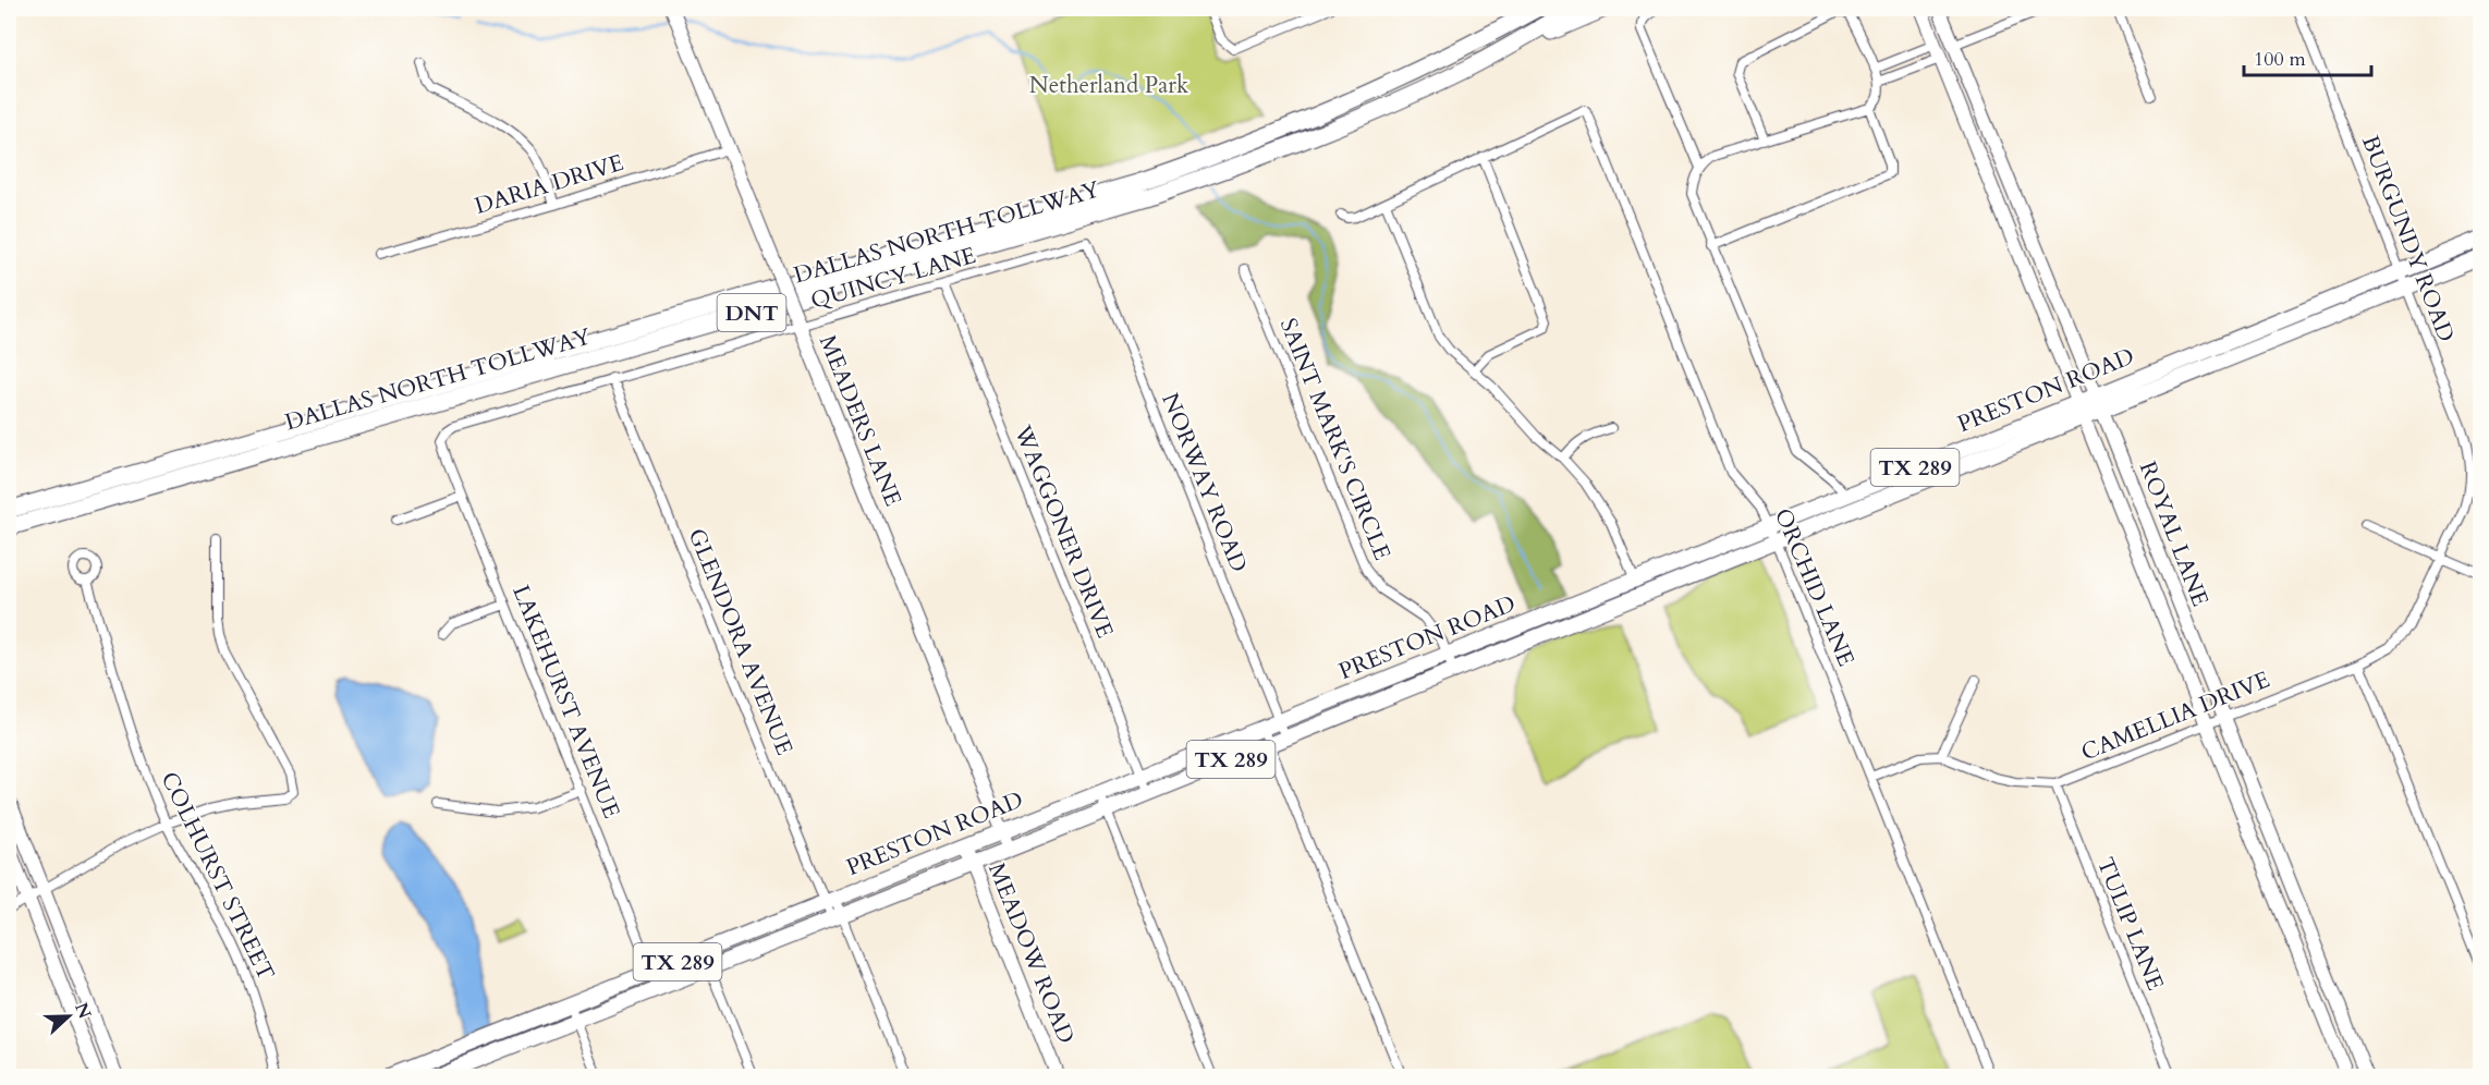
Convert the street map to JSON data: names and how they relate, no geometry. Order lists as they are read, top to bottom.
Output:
{
  "streets": {
    "highway": ["DALLAS NORTH TOLLWAY", "DNT"],
    "main road": [
      "PRESTON ROAD",
      "MEADERS LANE",
      "TX 289",
      "ROYAL LANE",
      "MEADOW ROAD"
    ],
    "street": [
      "DARIA DRIVE",
      "BURGUNDY ROAD",
      "QUINCY LANE",
      "SAINT MARK'S CIRCLE",
      "NORWAY ROAD",
      "WAGGONER DRIVE",
      "ORCHID LANE",
      "GLENDORA AVENUE",
      "LAKEHURST AVENUE",
      "CAMELLIA DRIVE",
      "COLHURST STREET",
      "TULIP LANE"
    ]
  },
  "crossings": [
    ["DARIA DRIVE", "MEADERS LANE"],
    ["BURGUNDY ROAD", "PRESTON ROAD"],
    ["BURGUNDY ROAD", "CAMELLIA DRIVE"],
    ["QUINCY LANE", "MEADERS LANE"],
    ["QUINCY LANE", "NORWAY ROAD"],
    ["QUINCY LANE", "WAGGONER DRIVE"],
    ["QUINCY LANE", "GLENDORA AVENUE"],
    ["QUINCY LANE", "LAKEHURST AVENUE"],
    ["PRESTON ROAD", "MEADERS LANE"],
    ["PRESTON ROAD", "SAINT MARK'S CIRCLE"],
    ["PRESTON ROAD", "NORWAY ROAD"],
    ["PRESTON ROAD", "WAGGONER DRIVE"],
    ["PRESTON ROAD", "ROYAL LANE"],
    ["PRESTON ROAD", "ORCHID LANE"],
    ["PRESTON ROAD", "GLENDORA AVENUE"],
    ["PRESTON ROAD", "LAKEHURST AVENUE"],
    ["PRESTON ROAD", "MEADOW ROAD"],
    ["ROYAL LANE", "CAMELLIA DRIVE"],
    ["CAMELLIA DRIVE", "TULIP LANE"]
  ],
  "parks": ["Netherland Park"],
  "scale_bar": "100 m",
  "north": "right"
}
